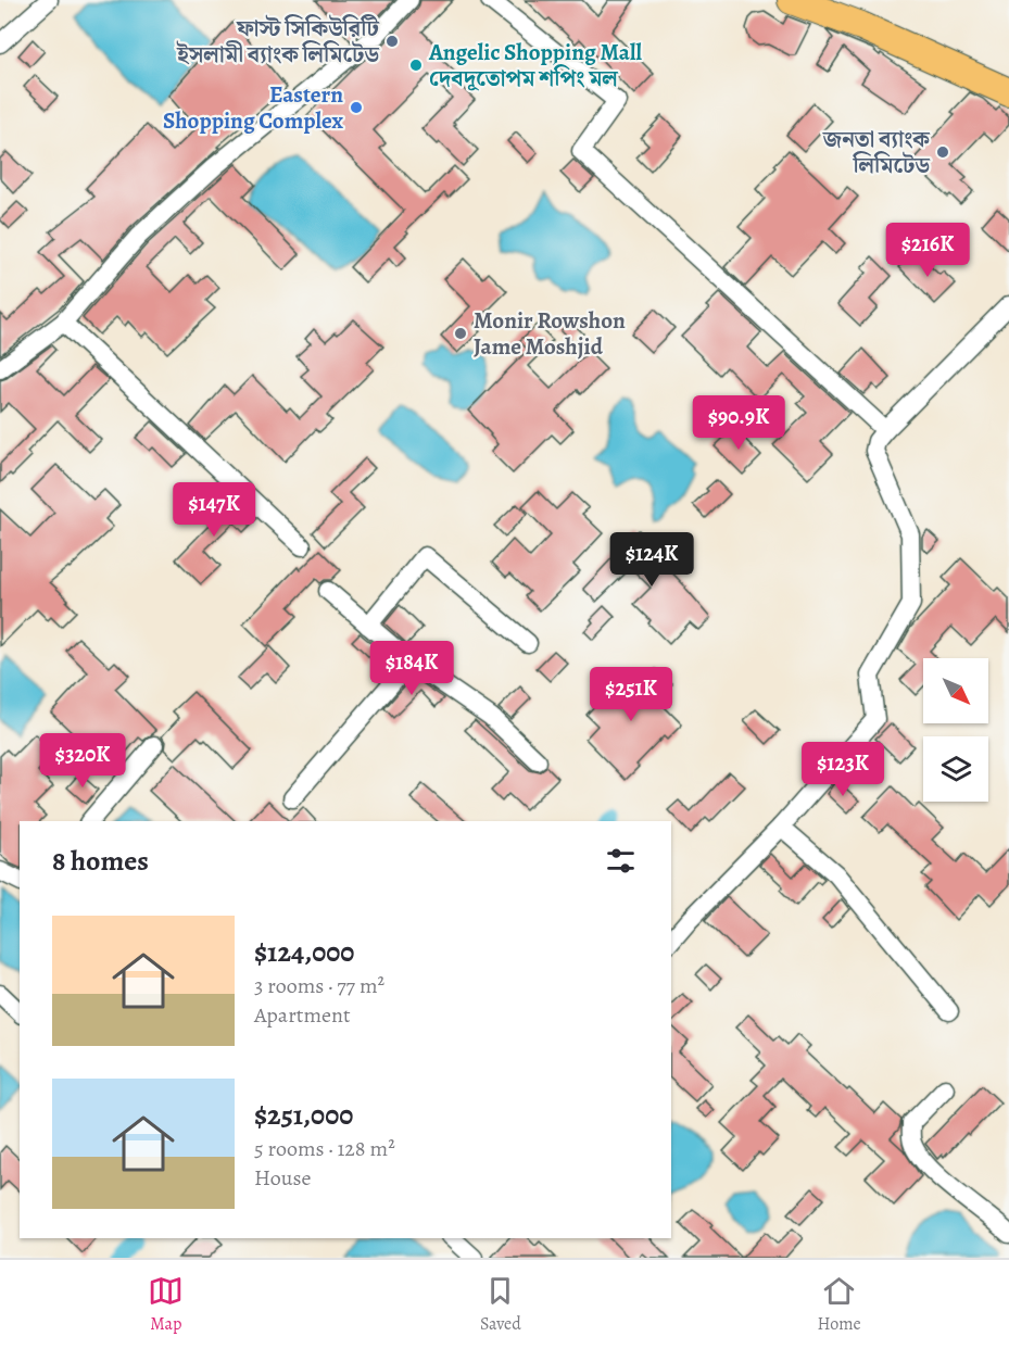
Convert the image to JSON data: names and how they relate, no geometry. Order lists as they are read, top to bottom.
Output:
{
  "places": [
    "ফাস্ট সিকিউরিটি ইসলামী ব্যাংক লিমিটেড",
    "Angelic Shopping Mall দেবদূতোপম শপিং মল",
    "Eastern Shopping Complex",
    "জনতা ব্যাংক লিমিটেড",
    "Monir Rowshon Jame Moshjid"
  ],
  "north": "bottom right",
  "page": {
    "price": [
      "$216K",
      "$90.9K",
      "$147K",
      "$124K",
      "$184K",
      "$251K",
      "$320K",
      "$123K"
    ],
    "heading": "8 homes",
    "list": [
      {
        "name": "$124,000",
        "note": "3 rooms · 77 m² · Apartment"
      },
      {
        "name": "$251,000",
        "note": "5 rooms · 128 m² · House"
      }
    ],
    "tabs": ["Map", "Saved", "Home"]
  }
}
